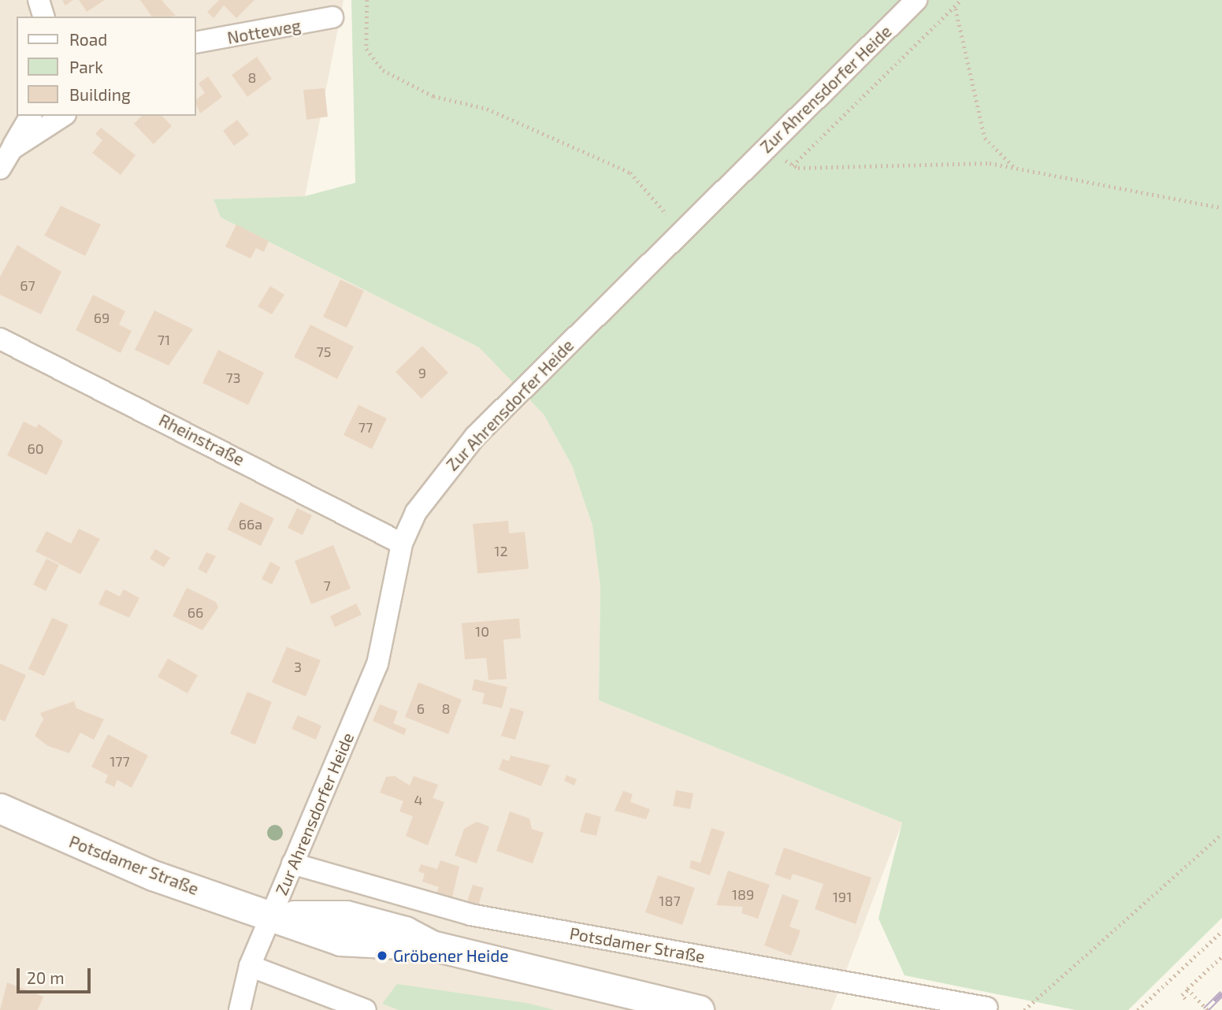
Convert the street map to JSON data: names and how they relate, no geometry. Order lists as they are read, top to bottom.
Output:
{
  "streets": {
    "main road": ["Potsdamer Straße"],
    "street": ["Notteweg", "Zur Ahrensdorfer Heide", "Rheinstraße"]
  },
  "crossings": [
    ["Zur Ahrensdorfer Heide", "Rheinstraße"],
    ["Zur Ahrensdorfer Heide", "Potsdamer Straße"]
  ],
  "places": ["Gröbener Heide"],
  "house_numbers": [
    "8",
    "67",
    "69",
    "71",
    "75",
    "9",
    "73",
    "77",
    "60",
    "66a",
    "12",
    "7",
    "66",
    "10",
    "3",
    "6",
    "8",
    "177",
    "4",
    "189",
    "191",
    "187"
  ],
  "legend": ["Road", "Park", "Building"],
  "scale_bar": "20 m"
}
